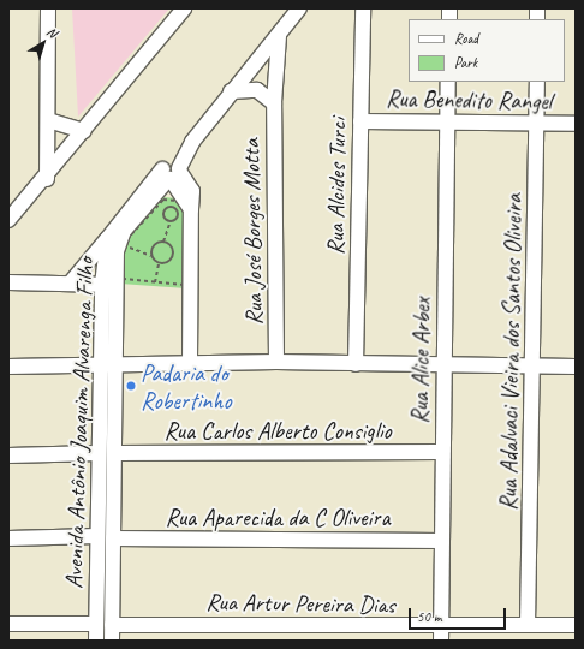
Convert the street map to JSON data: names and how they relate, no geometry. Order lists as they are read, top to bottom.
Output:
{
  "streets": {
    "street": [
      "Rua Benedito Rangel",
      "Rua Alcides Turci",
      "Rua José Borges Motta",
      "Rua Adalvaci Vieira dos Santos Oliveira",
      "Rua Alice Arbex",
      "Avenida Antônio Joaquim Alvarenga Filho",
      "Rua Carlos Alberto Consiglio",
      "Rua Aparecida da C Oliveira",
      "Rua Artur Pereira Dias"
    ]
  },
  "crossings": [
    ["Rua Benedito Rangel", "Rua Alcides Turci"],
    ["Rua Benedito Rangel", "Rua Adalvaci Vieira dos Santos Oliveira"],
    ["Rua Benedito Rangel", "Rua Alice Arbex"],
    ["Rua Adalvaci Vieira dos Santos Oliveira", "Rua Artur Pereira Dias"],
    ["Rua Alice Arbex", "Rua Carlos Alberto Consiglio"],
    ["Rua Alice Arbex", "Rua Aparecida da C Oliveira"],
    ["Rua Alice Arbex", "Rua Artur Pereira Dias"],
    ["Avenida Antônio Joaquim Alvarenga Filho", "Rua Carlos Alberto Consiglio"],
    ["Avenida Antônio Joaquim Alvarenga Filho", "Rua Aparecida da C Oliveira"],
    ["Avenida Antônio Joaquim Alvarenga Filho", "Rua Artur Pereira Dias"]
  ],
  "places": ["Padaria do Robertinho"],
  "legend": ["Road", "Park"],
  "scale_bar": "50 m",
  "north": "top right"
}
